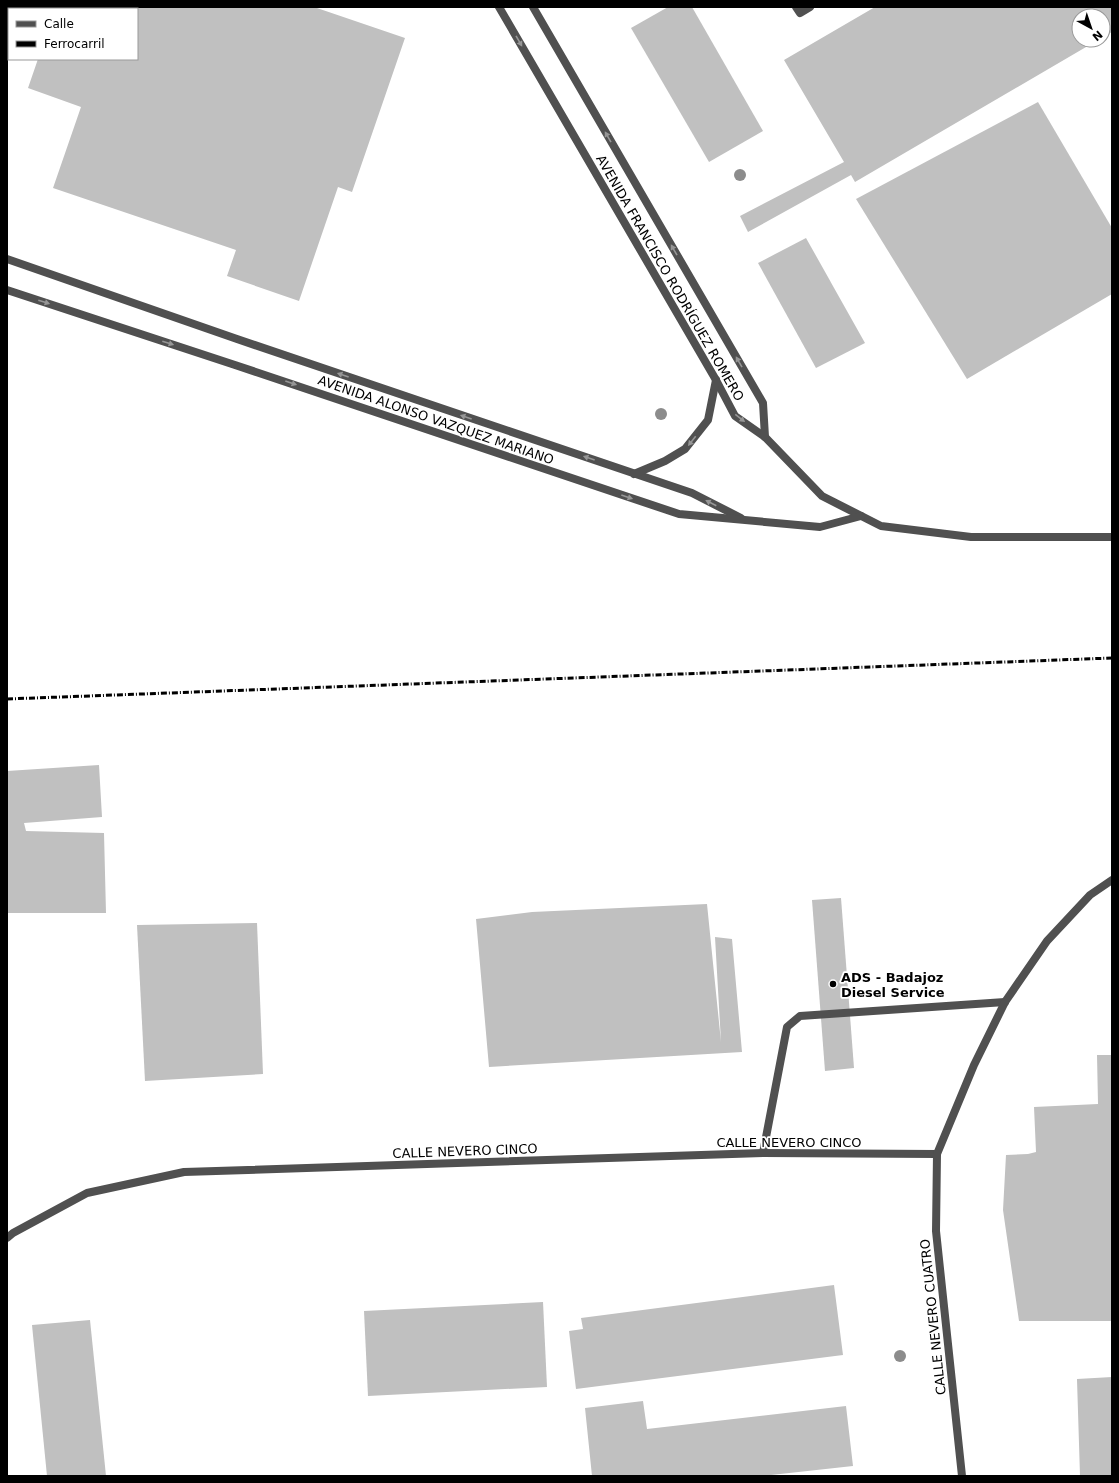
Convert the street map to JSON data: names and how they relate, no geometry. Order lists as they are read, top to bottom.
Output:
{
  "streets": {
    "street": [
      "AVENIDA FRANCISCO RODRÍGUEZ ROMERO",
      "AVENIDA ALONSO VAZQUEZ MARIANO",
      "CALLE NEVERO CINCO",
      "CALLE NEVERO CUATRO"
    ]
  },
  "crossings": [
    ["CALLE NEVERO CINCO", "CALLE NEVERO CUATRO"]
  ],
  "places": ["ADS - Badajoz Diesel Service"],
  "legend": ["Calle", "Ferrocarril"],
  "north": "bottom right"
}
